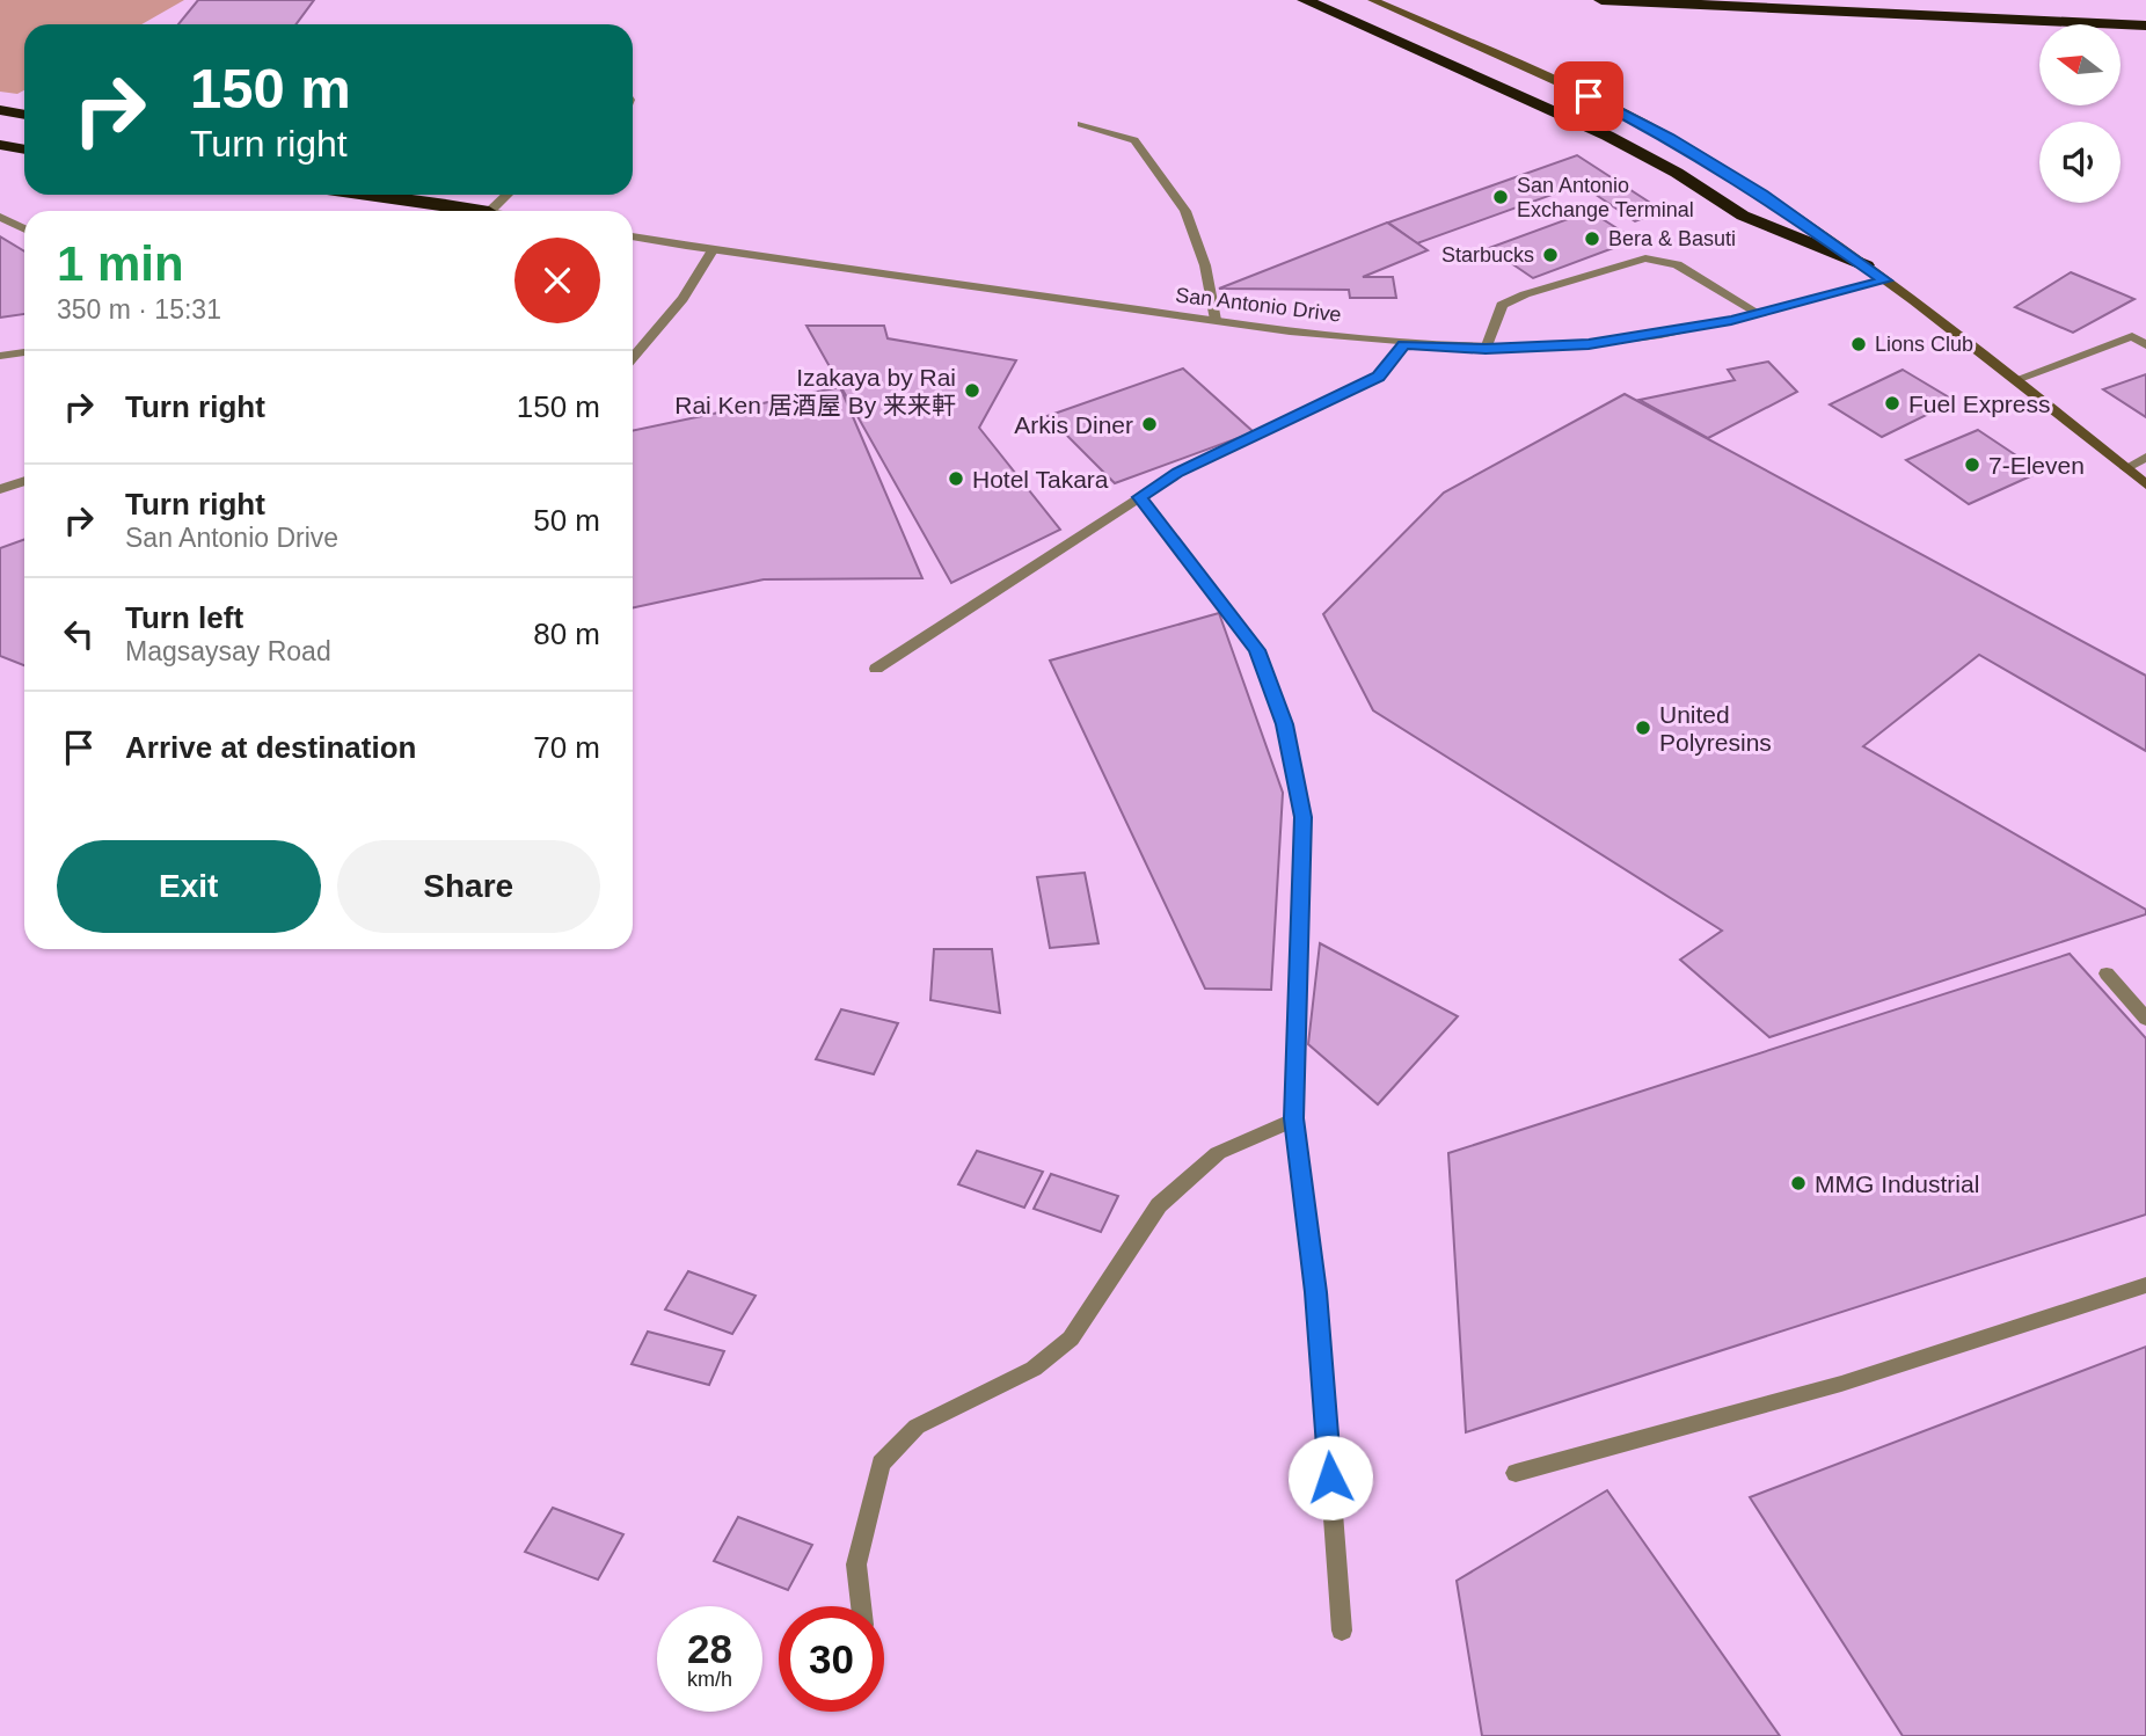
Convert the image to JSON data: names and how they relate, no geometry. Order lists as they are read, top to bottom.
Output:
{
  "streets": {
    "street": ["San Antonio Drive"]
  },
  "places": [
    "San Antonio Exchange Terminal",
    "Bera & Basuti",
    "Starbucks",
    "Lions Club",
    "Izakaya by Rai Rai Ken 居酒屋 By 来来軒",
    "Fuel Express",
    "Arkis Diner",
    "7-Eleven",
    "Hotel Takara",
    "United Polyresins",
    "MMG Industrial"
  ],
  "north": "left",
  "page": {
    "turn": ["150 m", "Turn right"],
    "heading": ["1 min", "350 m · 15:31"],
    "list": [
      {
        "name": "Turn right",
        "value": "150 m"
      },
      {
        "name": "Turn right",
        "note": "San Antonio Drive",
        "value": "50 m"
      },
      {
        "name": "Turn left",
        "note": "Magsaysay Road",
        "value": "80 m"
      },
      {
        "name": "Arrive at destination",
        "value": "70 m"
      }
    ],
    "buttons": ["Exit", "Share"],
    "speed": "28 km/h",
    "limit": "30"
  }
}
